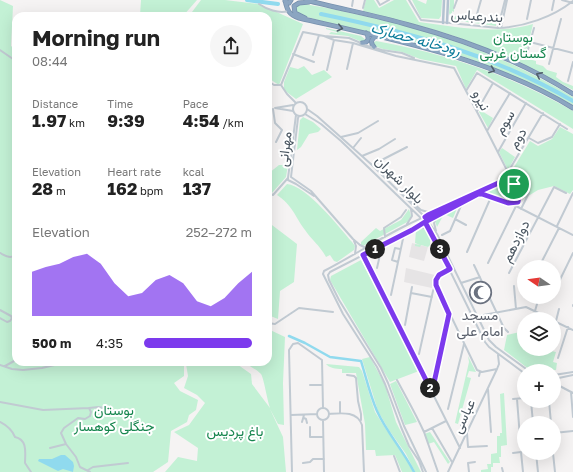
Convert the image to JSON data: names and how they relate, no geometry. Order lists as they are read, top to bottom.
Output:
{
  "streets": {
    "street": [
      "بندرعباس",
      "نیرو",
      "سوم",
      "دوم",
      "مهرانی",
      "بلوار شهران",
      "دوازدهم",
      "عباسی"
    ]
  },
  "crossings": [
    ["نیرو", "سوم"],
    ["نیرو", "دوم"],
    ["مهرانی", "بلوار شهران"]
  ],
  "water": ["رودخانه حصارک"],
  "parks": ["بوستان گستان غربی", "بوستان جنگلی کوهسار", "باغ پردیس"],
  "places": {
    "mosque": ["مسجد امام علی"]
  },
  "north": "left",
  "page": {
    "heading": ["Morning run", "08:44"],
    "stats": [
      ["Distance", "1.97 km"],
      ["Time", "9:39"],
      ["Pace", "4:54 /km"],
      ["Elevation", "28 m"],
      ["Heart rate", "162 bpm"],
      ["kcal", "137"]
    ],
    "chart": ["Elevation", "252–272 m"],
    "pins": ["1", "3", "2"],
    "map_buttons": ["+", "−"],
    "list": [
      {
        "name": "500 m",
        "note": "4:35"
      }
    ]
  }
}
